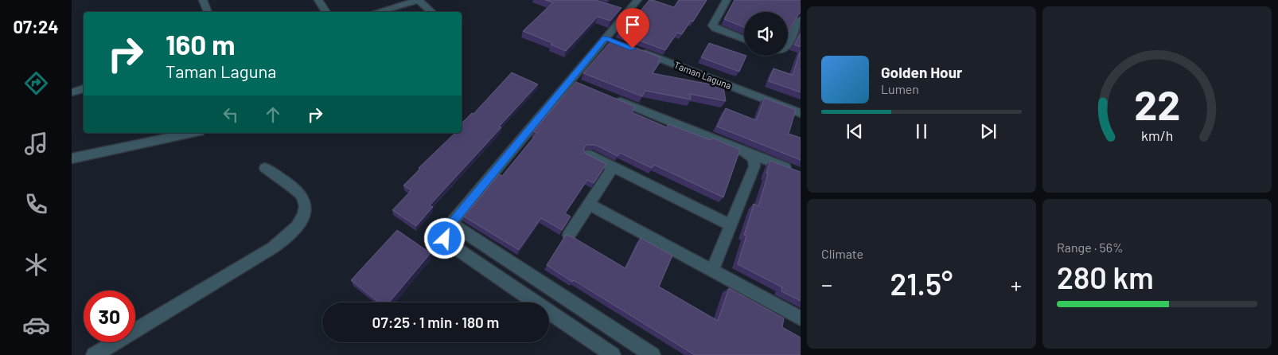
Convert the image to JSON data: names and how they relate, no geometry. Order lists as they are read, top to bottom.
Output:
{
  "streets": {
    "street": ["Taman Laguna"]
  },
  "page": {
    "tabs": "07:24",
    "turn": ["160 m", "Taman Laguna"],
    "song": ["Golden Hour", "Lumen"],
    "tile": [
      "Climate",
      ["Range · 56%", "280 km"]
    ],
    "heat": ["−", "21.5°", "+"],
    "limit": "30",
    "trip": "07:25 · 1 min · 180 m",
    "gauge": ["22", "km/h"]
  }
}
